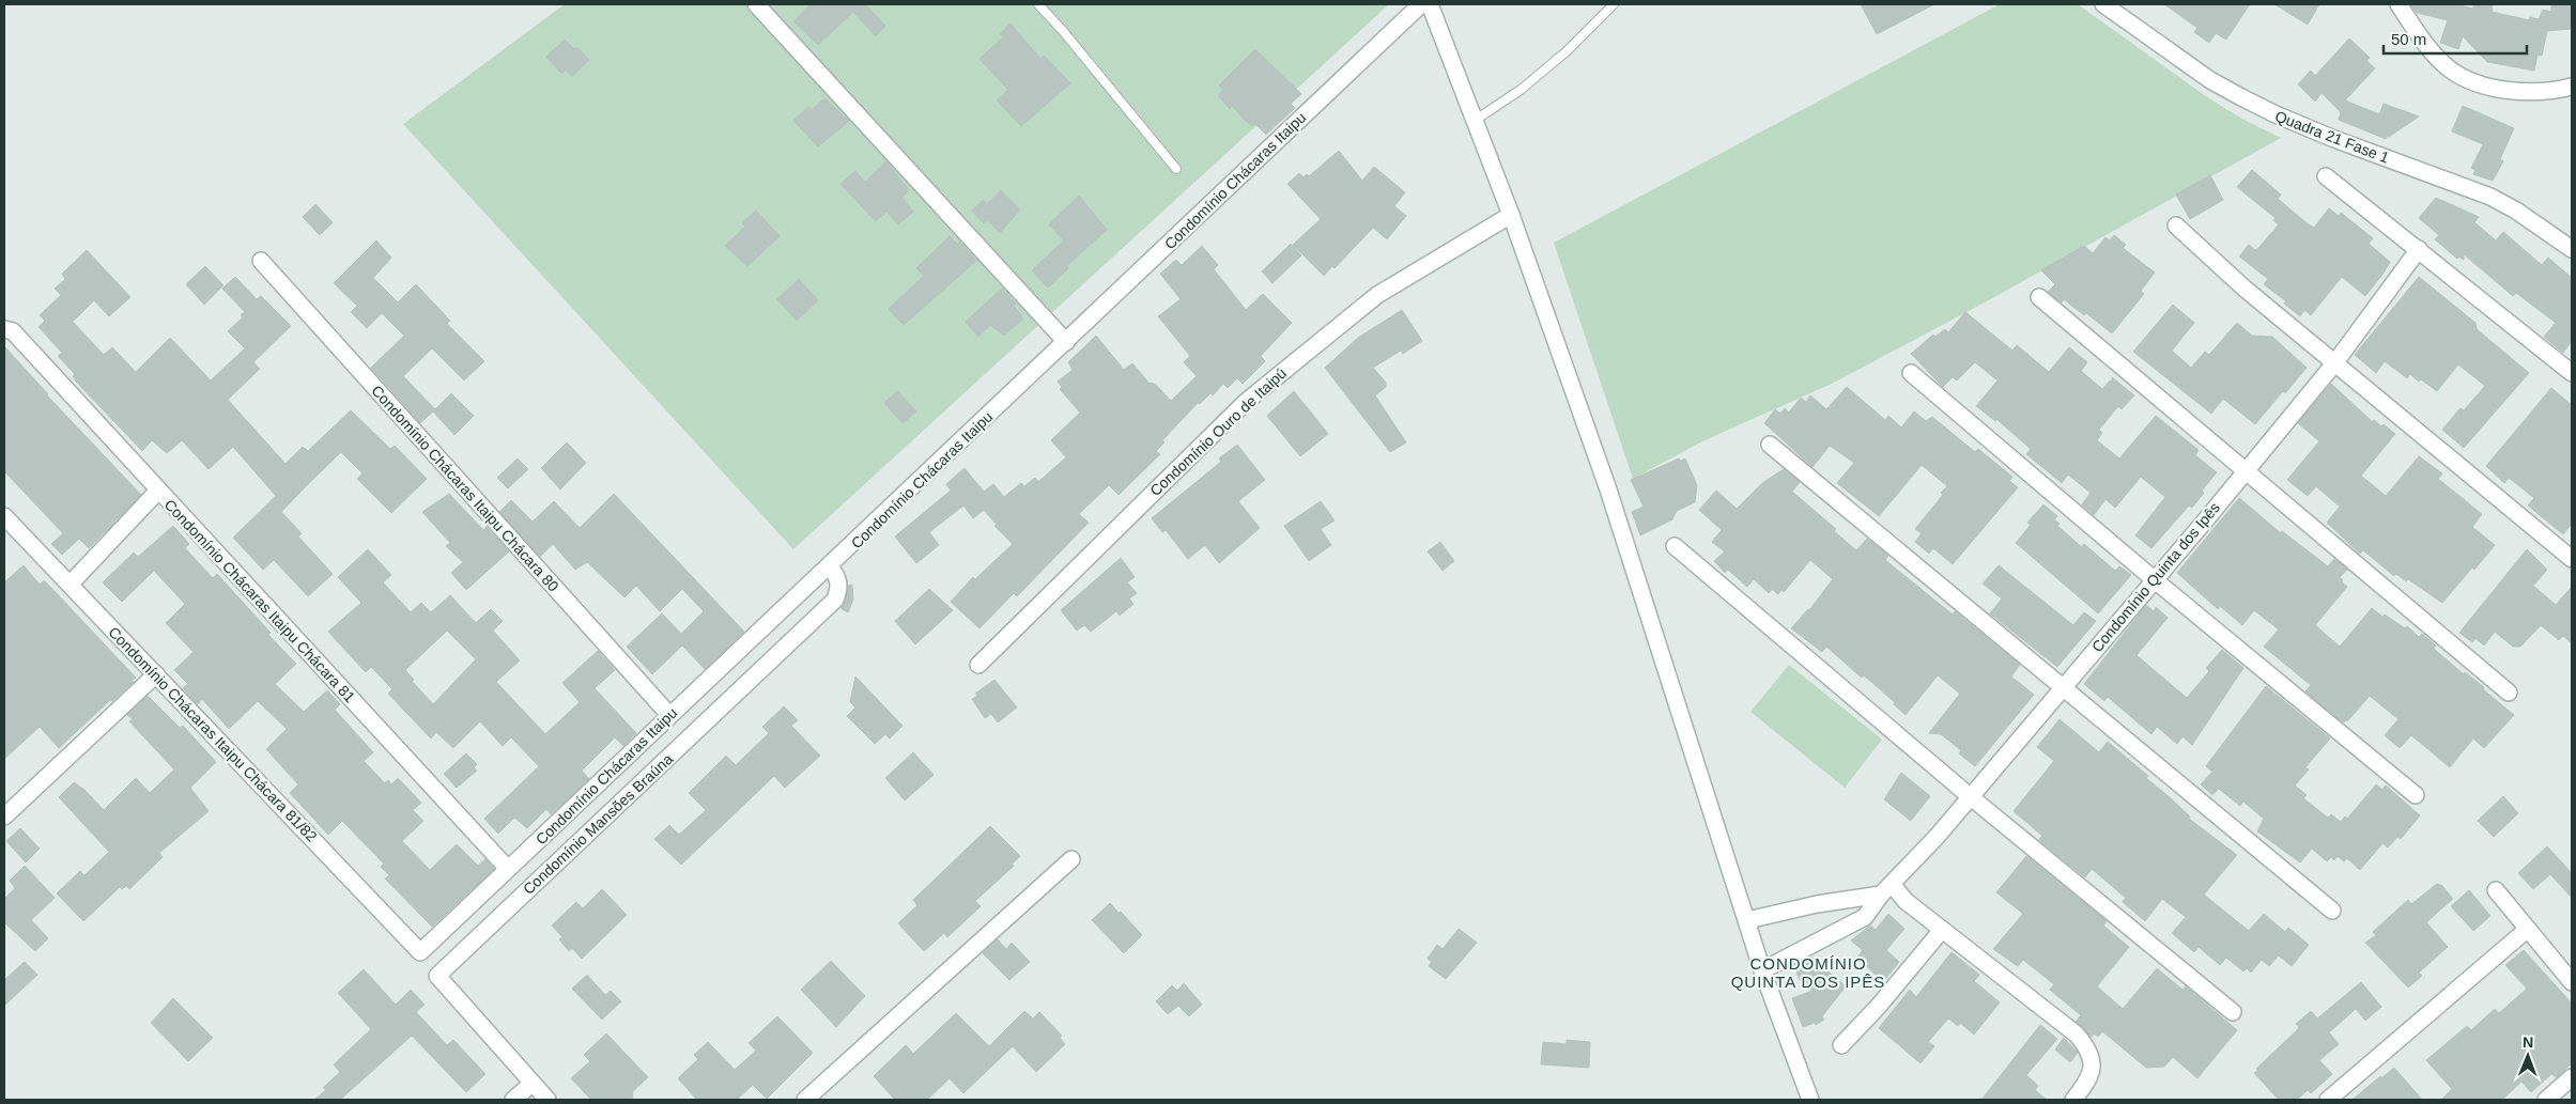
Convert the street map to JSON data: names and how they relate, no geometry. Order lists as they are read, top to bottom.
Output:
{
  "streets": {
    "street": [
      "Quadra 21 Fase 1",
      "Condomínio Chácaras Itaipu",
      "Condomínio Ouro de Itaipú",
      "Condomínio Chácaras Itaipu Chácara 80",
      "Condomínio Quinta dos Ipês",
      "Condomínio Chácaras Itaipu Chácara 81",
      "Condomínio Chácaras Itaipu Chácara 81/82",
      "Condomínio Mansões Braúna"
    ]
  },
  "crossings": [
    ["Condomínio Chácaras Itaipu", "Condomínio Chácaras Itaipu Chácara 80"],
    ["Condomínio Chácaras Itaipu", "Condomínio Chácaras Itaipu Chácara 81"],
    ["Condomínio Chácaras Itaipu", "Condomínio Chácaras Itaipu Chácara 81/82"],
    ["Condomínio Chácaras Itaipu", "Condomínio Mansões Braúna"]
  ],
  "districts": ["CONDOMÍNIO QUINTA DOS IPÊS"],
  "scale_bar": "50 m",
  "north": "top"
}
